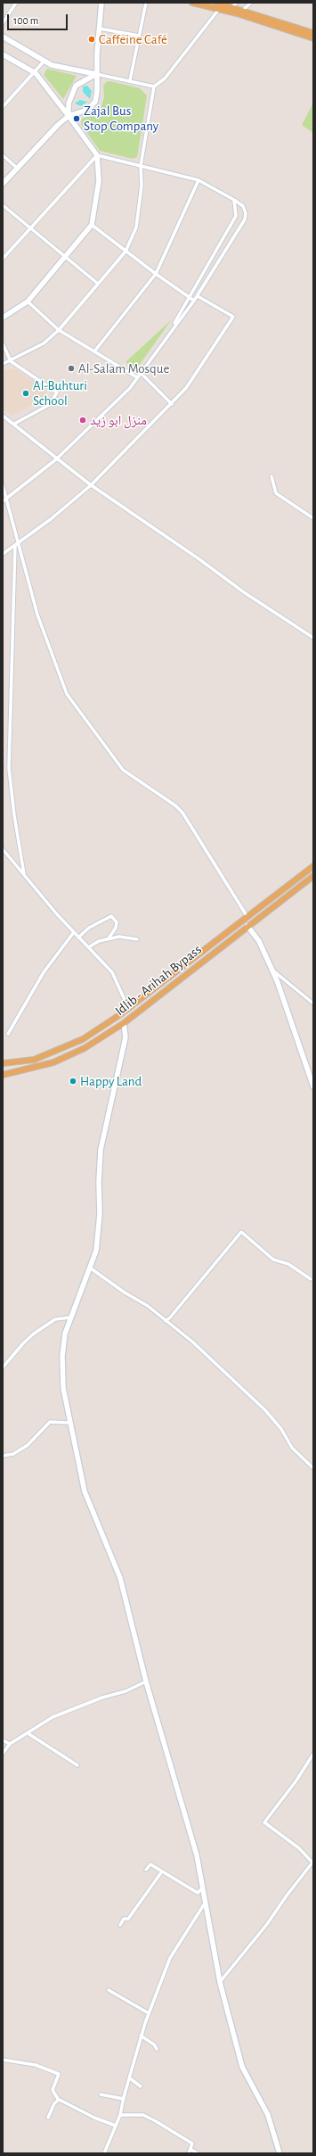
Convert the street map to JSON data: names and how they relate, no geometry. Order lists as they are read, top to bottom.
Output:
{
  "streets": {
    "main road": ["Idlib - Arihah Bypass"]
  },
  "places": [
    "Caffeine Café",
    "Zajal Bus Stop Company",
    "Al-Salam Mosque",
    "Al-Buhturi School",
    "منزل ابو زيد",
    "Happy Land"
  ],
  "scale_bar": "100 m"
}
